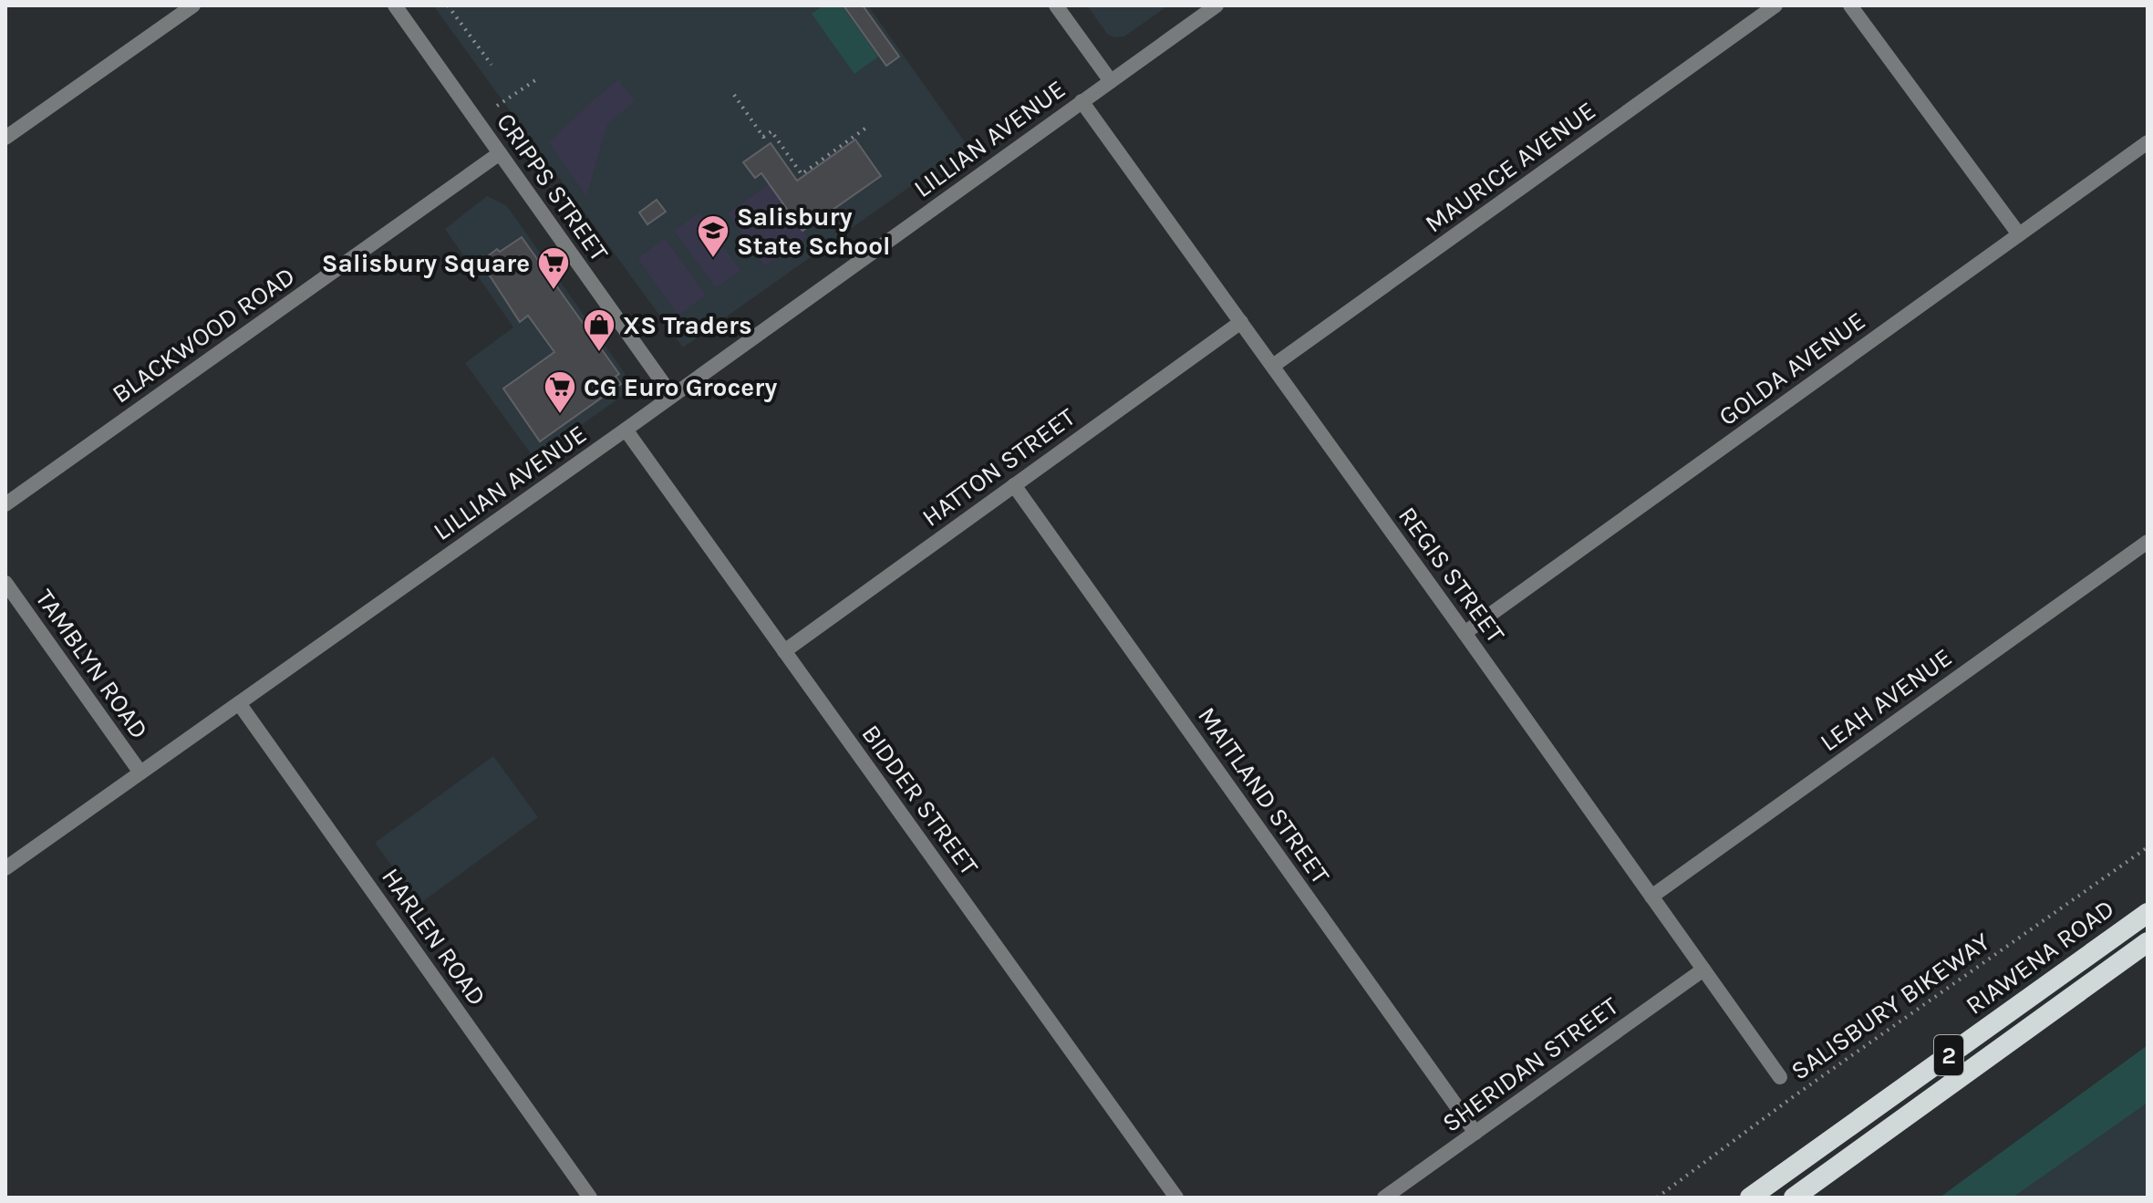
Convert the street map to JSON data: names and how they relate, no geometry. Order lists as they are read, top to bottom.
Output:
{
  "streets": {
    "highway": ["RIAWENA ROAD", "2"],
    "street": [
      "LILLIAN AVENUE",
      "MAURICE AVENUE",
      "CRIPPS STREET",
      "BLACKWOOD ROAD",
      "GOLDA AVENUE",
      "HATTON STREET",
      "REGIS STREET",
      "TAMBLYN ROAD",
      "LEAH AVENUE",
      "MAITLAND STREET",
      "BIDDER STREET",
      "HARLEN ROAD",
      "SHERIDAN STREET"
    ],
    "path": ["SALISBURY BIKEWAY"]
  },
  "crossings": [
    ["LILLIAN AVENUE", "CRIPPS STREET"],
    ["LILLIAN AVENUE", "REGIS STREET"],
    ["LILLIAN AVENUE", "TAMBLYN ROAD"],
    ["LILLIAN AVENUE", "BIDDER STREET"],
    ["LILLIAN AVENUE", "HARLEN ROAD"],
    ["MAURICE AVENUE", "REGIS STREET"],
    ["CRIPPS STREET", "BLACKWOOD ROAD"],
    ["GOLDA AVENUE", "REGIS STREET"],
    ["HATTON STREET", "REGIS STREET"],
    ["HATTON STREET", "MAITLAND STREET"],
    ["HATTON STREET", "BIDDER STREET"],
    ["REGIS STREET", "LEAH AVENUE"],
    ["REGIS STREET", "SHERIDAN STREET"],
    ["MAITLAND STREET", "SHERIDAN STREET"]
  ],
  "places": {
    "school or university": ["Salisbury State School"],
    "supermarket": ["Salisbury Square", "CG Euro Grocery"],
    "shop": ["XS Traders"]
  }
}
